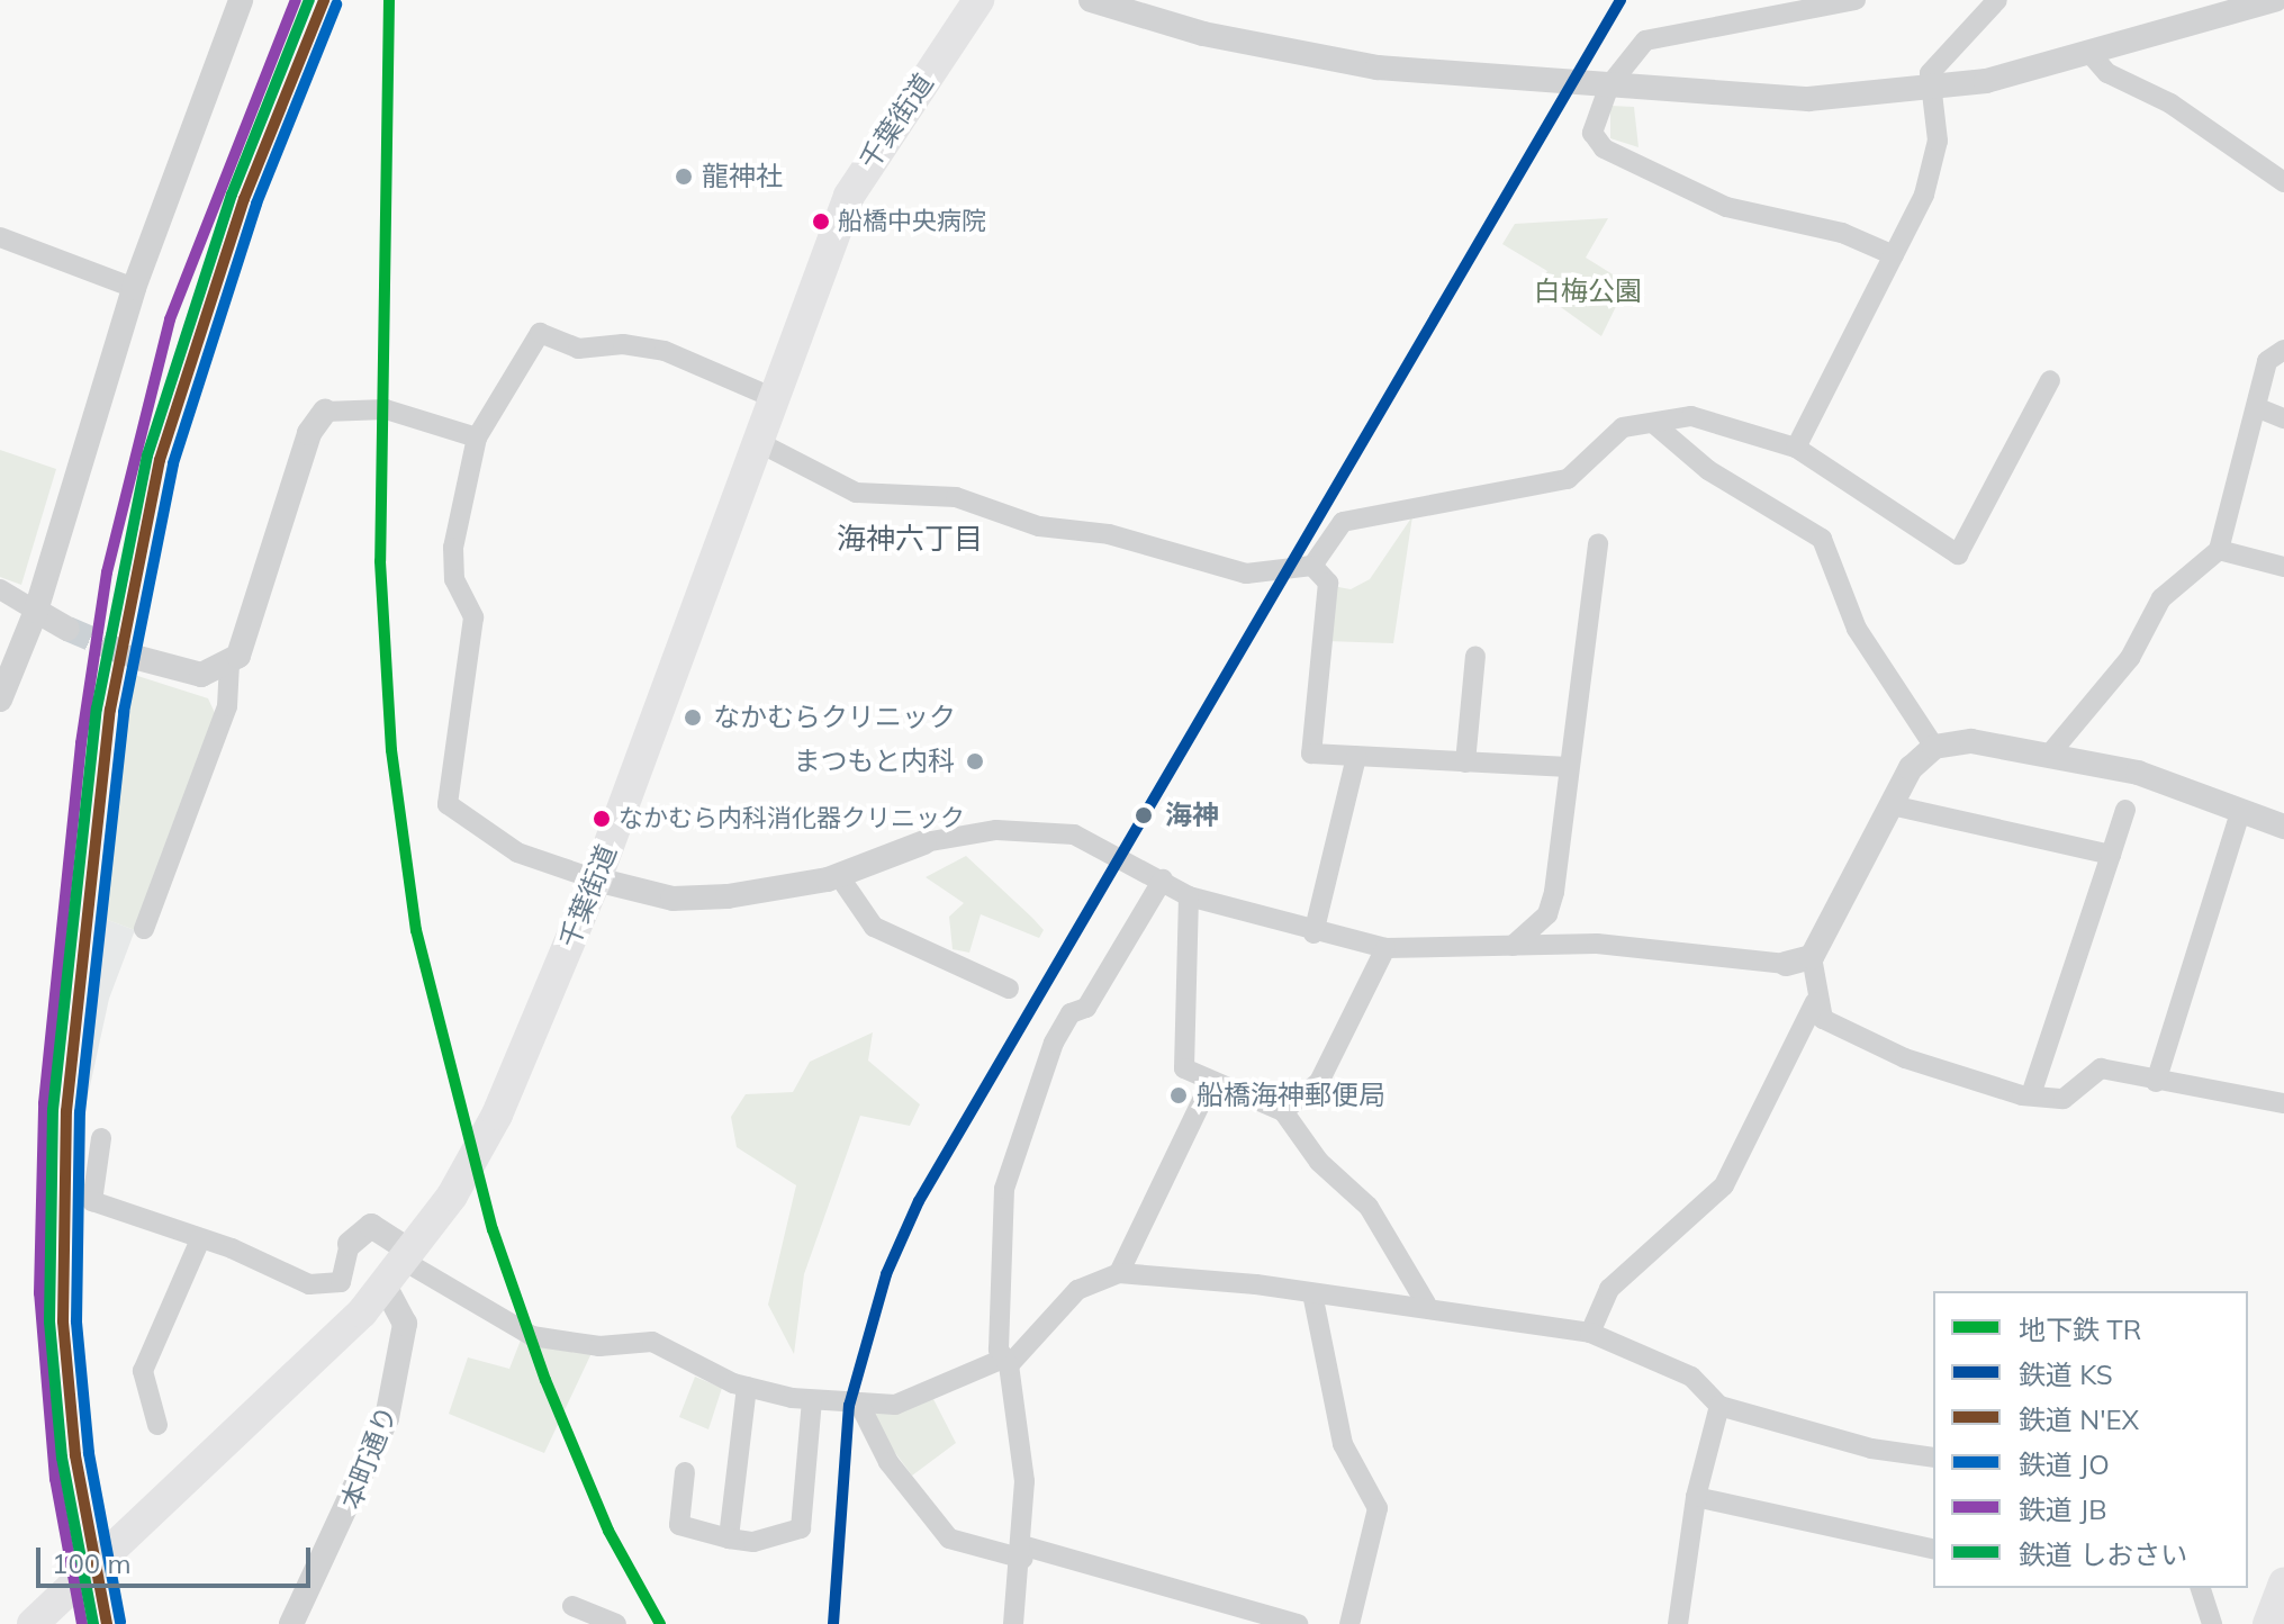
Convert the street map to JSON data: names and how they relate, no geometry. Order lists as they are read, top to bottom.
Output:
{
  "streets": {
    "main road": ["千葉街道"],
    "street": ["本町通り"]
  },
  "crossings": [
    ["千葉街道", "本町通り"]
  ],
  "districts": ["海神六丁目"],
  "parks": ["白梅公園"],
  "places": [
    "龍神社",
    "船橋中央病院",
    "なかむらクリニック",
    "まつもと内科",
    "海神",
    "なかむら内科消化器クリニック",
    "船橋海神郵便局"
  ],
  "lines": [
    "metro line TR",
    "rail line KS",
    "rail line N'EX",
    "rail line JB",
    "rail line しおさい",
    "rail line JO"
  ],
  "legend": [
    "地下鉄 TR",
    "鉄道 KS",
    "鉄道 N'EX",
    "鉄道 JO",
    "鉄道 JB",
    "鉄道 しおさい"
  ],
  "scale_bar": "100 m"
}
